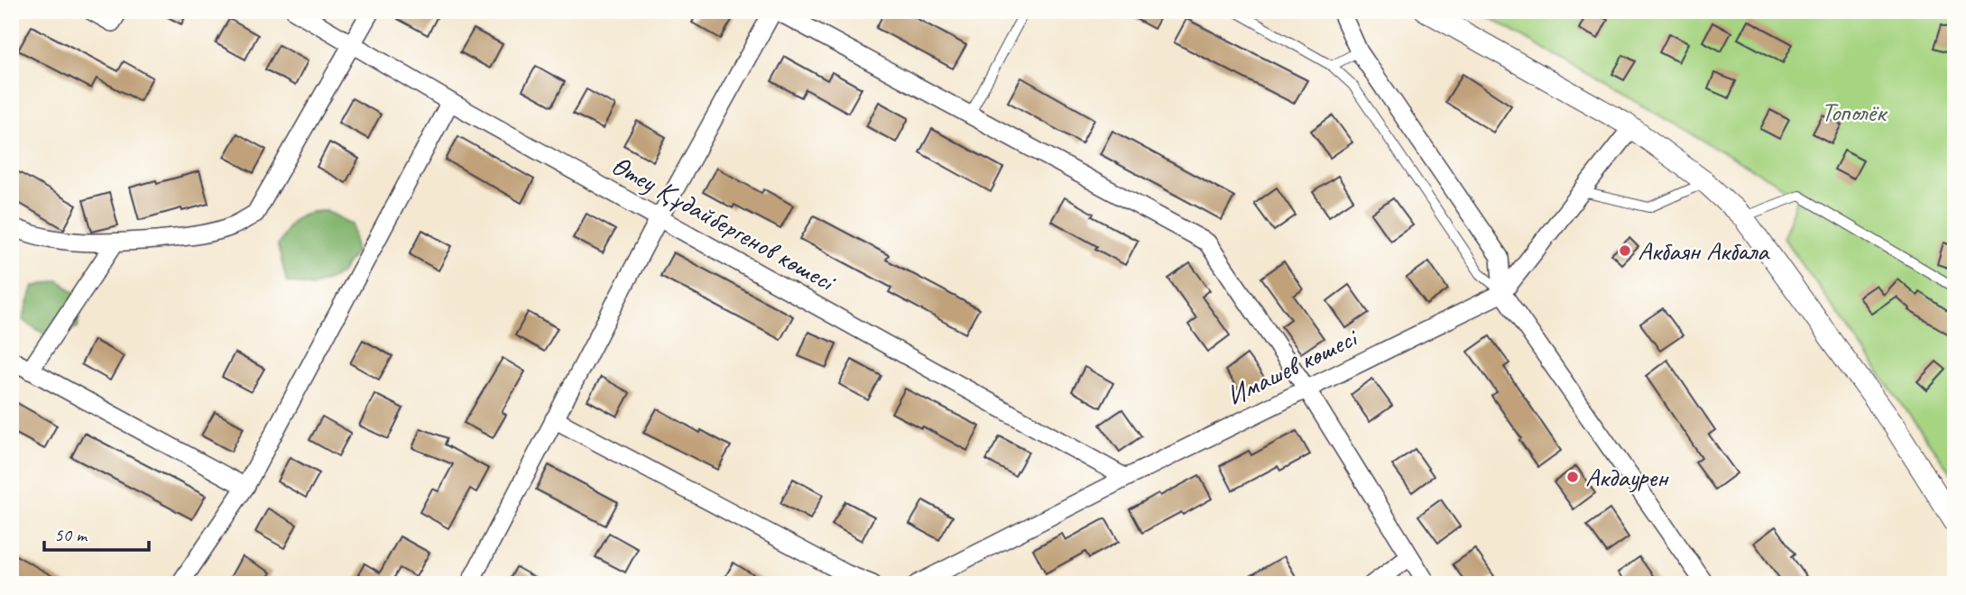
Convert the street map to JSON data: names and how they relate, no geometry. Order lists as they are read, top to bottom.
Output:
{
  "streets": {
    "street": ["Өтеу Құдайбергенов көшесі", "Имашев көшесі"]
  },
  "crossings": [
    ["Өтеу Құдайбергенов көшесі", "Имашев көшесі"]
  ],
  "parks": ["Тополёк"],
  "places": ["Акбаян Акбала", "Акдаурен"],
  "scale_bar": "50 m"
}
